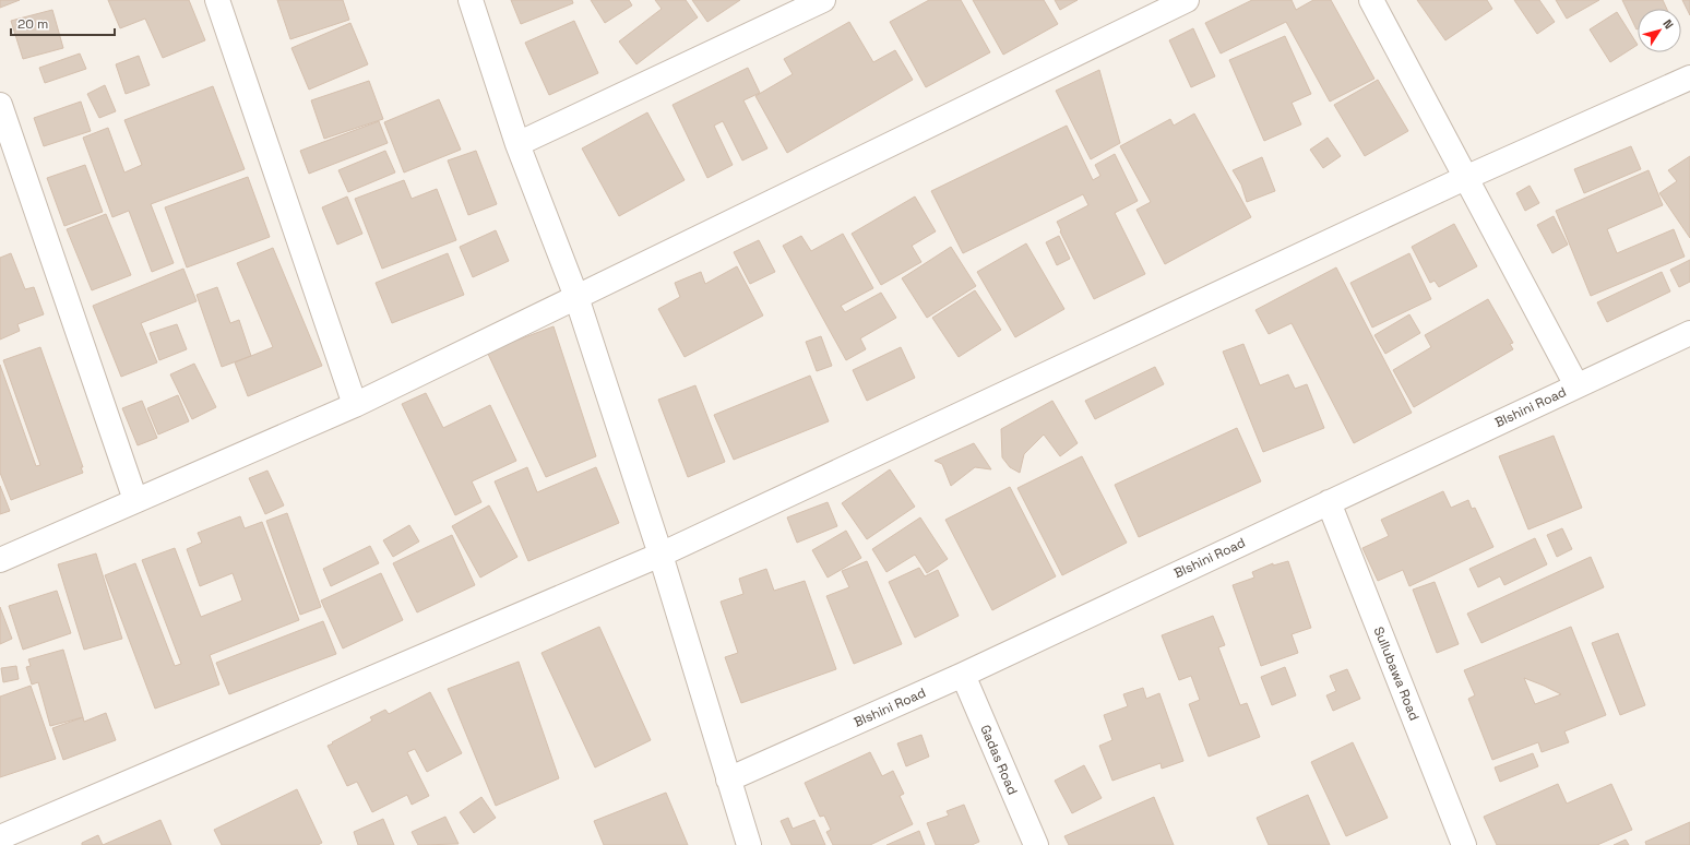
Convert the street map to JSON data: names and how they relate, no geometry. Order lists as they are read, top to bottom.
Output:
{
  "streets": {
    "street": ["BIshini Road", "Sullubawa Road", "Gadas Road"]
  },
  "crossings": [
    ["BIshini Road", "Sullubawa Road"],
    ["BIshini Road", "Gadas Road"]
  ],
  "scale_bar": "20 m",
  "north": "top right"
}
